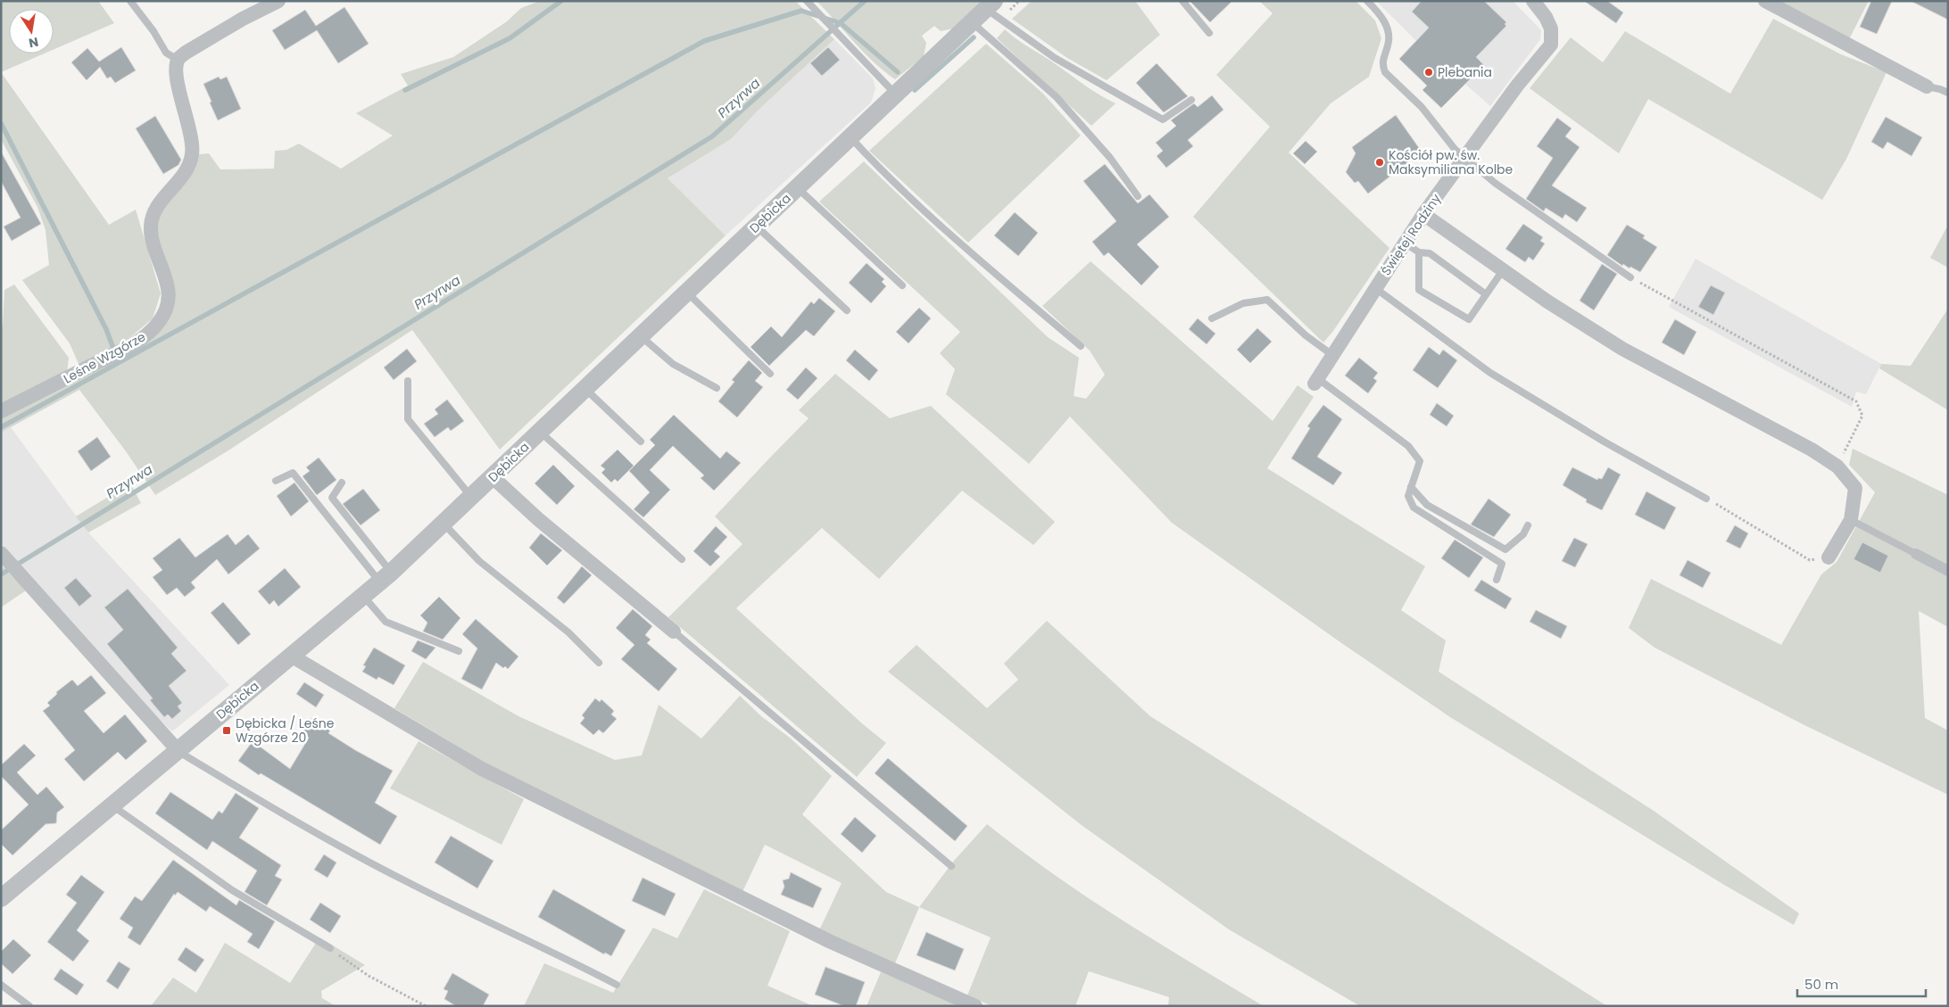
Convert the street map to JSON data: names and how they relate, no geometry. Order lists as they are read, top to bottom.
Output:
{
  "streets": {
    "street": ["Dębicka", "Świętej Rodziny", "Leśne Wzgórze"]
  },
  "water": ["Przyrwa"],
  "places": {
    "other": ["Plebania", "Kościół pw. św. Maksymiliana Kolbe"],
    "transit": ["Dębicka / Leśne Wzgórze 20"]
  },
  "scale_bar": "50 m",
  "north": "bottom"
}
